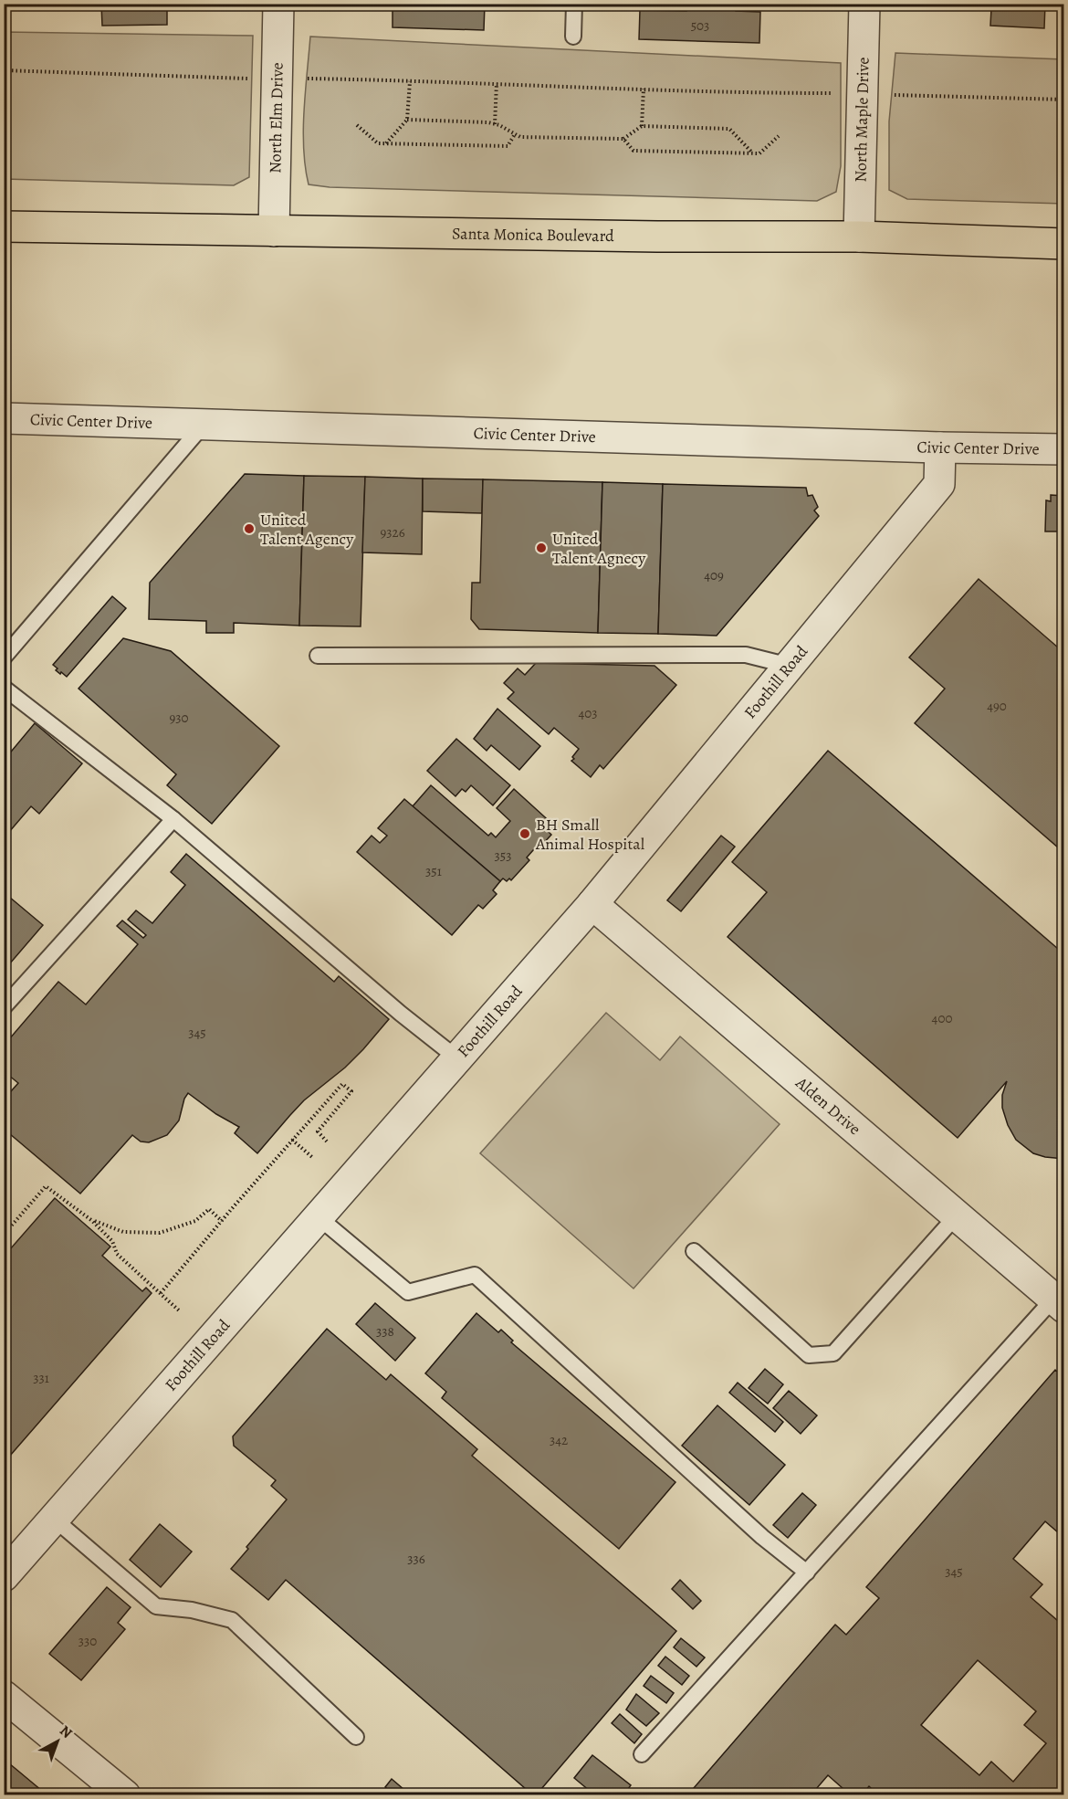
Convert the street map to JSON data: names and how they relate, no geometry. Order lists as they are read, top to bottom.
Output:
{
  "streets": {
    "main road": ["Santa Monica Boulevard"],
    "street": [
      "North Elm Drive",
      "North Maple Drive",
      "Civic Center Drive",
      "Foothill Road",
      "Alden Drive"
    ]
  },
  "crossings": [
    ["North Elm Drive", "Santa Monica Boulevard"],
    ["North Maple Drive", "Santa Monica Boulevard"],
    ["Civic Center Drive", "Foothill Road"],
    ["Foothill Road", "Alden Drive"]
  ],
  "places": ["United Talent Agency", "United Talent Agnecy", "BH Small Animal Hospital"],
  "house_numbers": [
    "503",
    "9326",
    "409",
    "490",
    "403",
    "930",
    "353",
    "351",
    "400",
    "345",
    "338",
    "331",
    "342",
    "336",
    "345",
    "330"
  ],
  "north": "top right"
}
